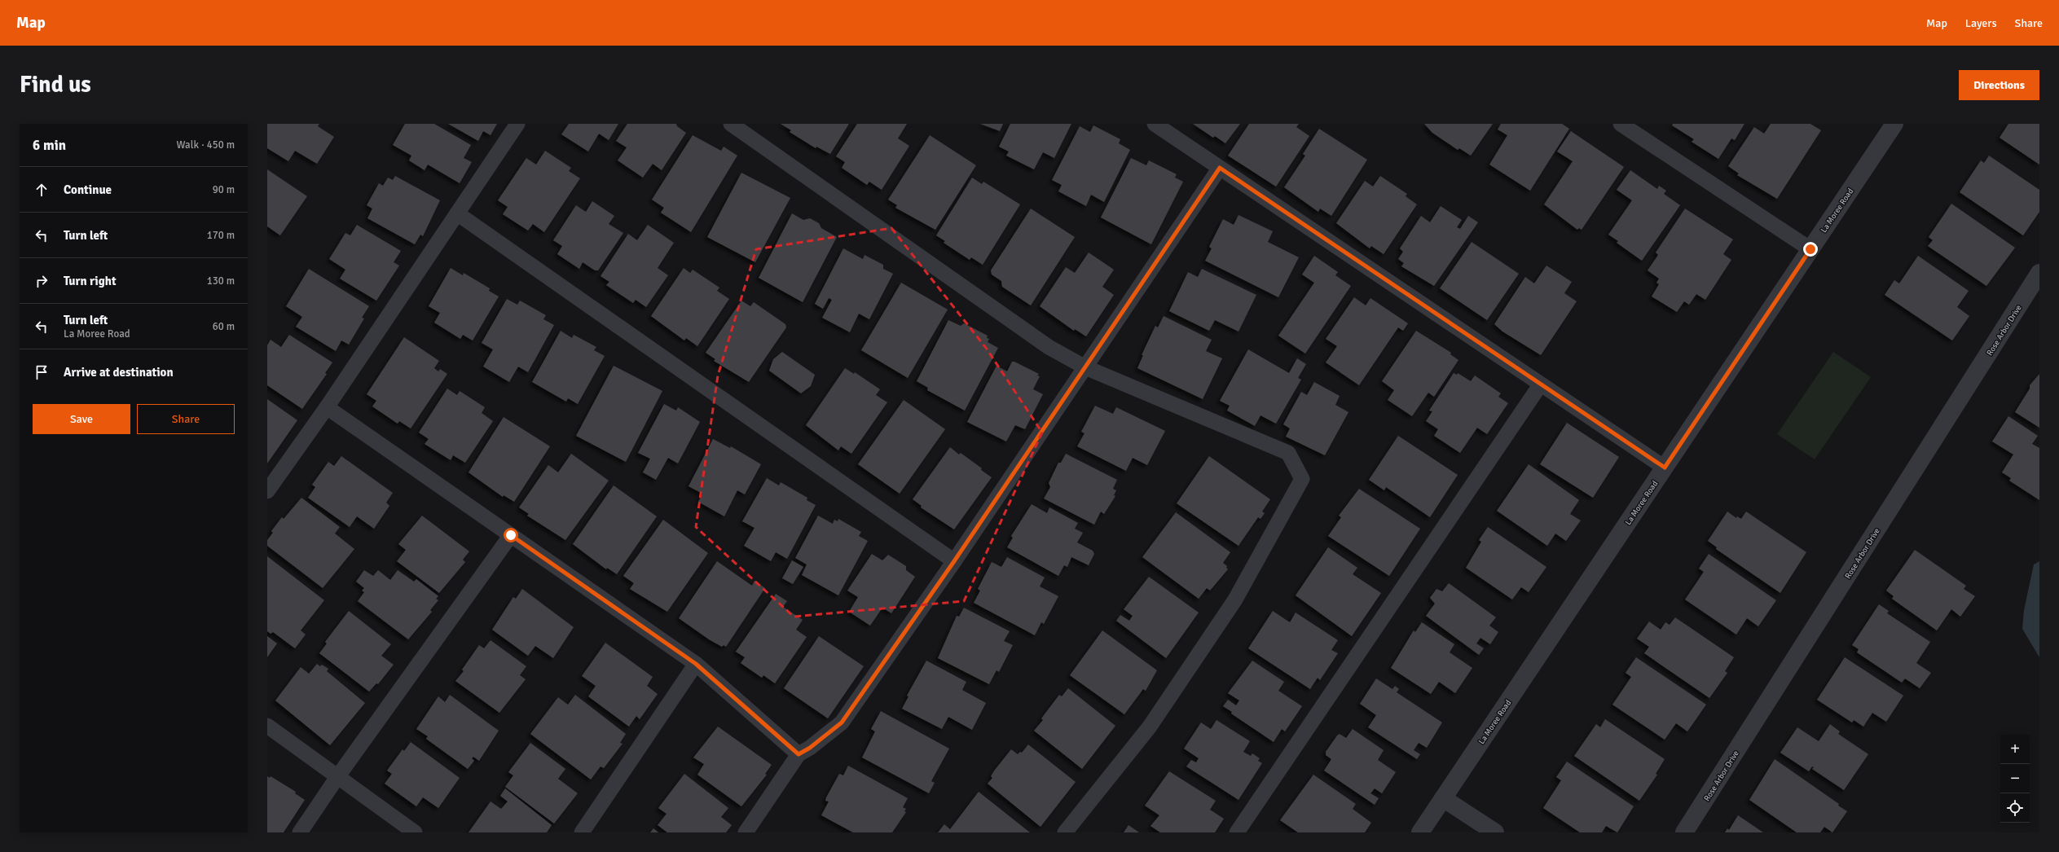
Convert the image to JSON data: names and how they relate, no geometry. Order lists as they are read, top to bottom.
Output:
{
  "streets": {
    "street": ["La Moree Road", "Rose Arbor Drive"]
  },
  "page": {
    "header": "Map",
    "nav": ["Map", "Layers", "Share"],
    "buttons": [
      "Directions",
      ["Save", "Share"]
    ],
    "title": "Find us",
    "heading": ["6 min", "Walk · 450 m"],
    "list": [
      ["Continue", "90 m"],
      ["Turn left", "170 m"],
      ["Turn right", "130 m"],
      ["Turn left", "La Moree Road", "60 m"],
      "Arrive at destination"
    ],
    "map_buttons": ["+", "−"]
  }
}
